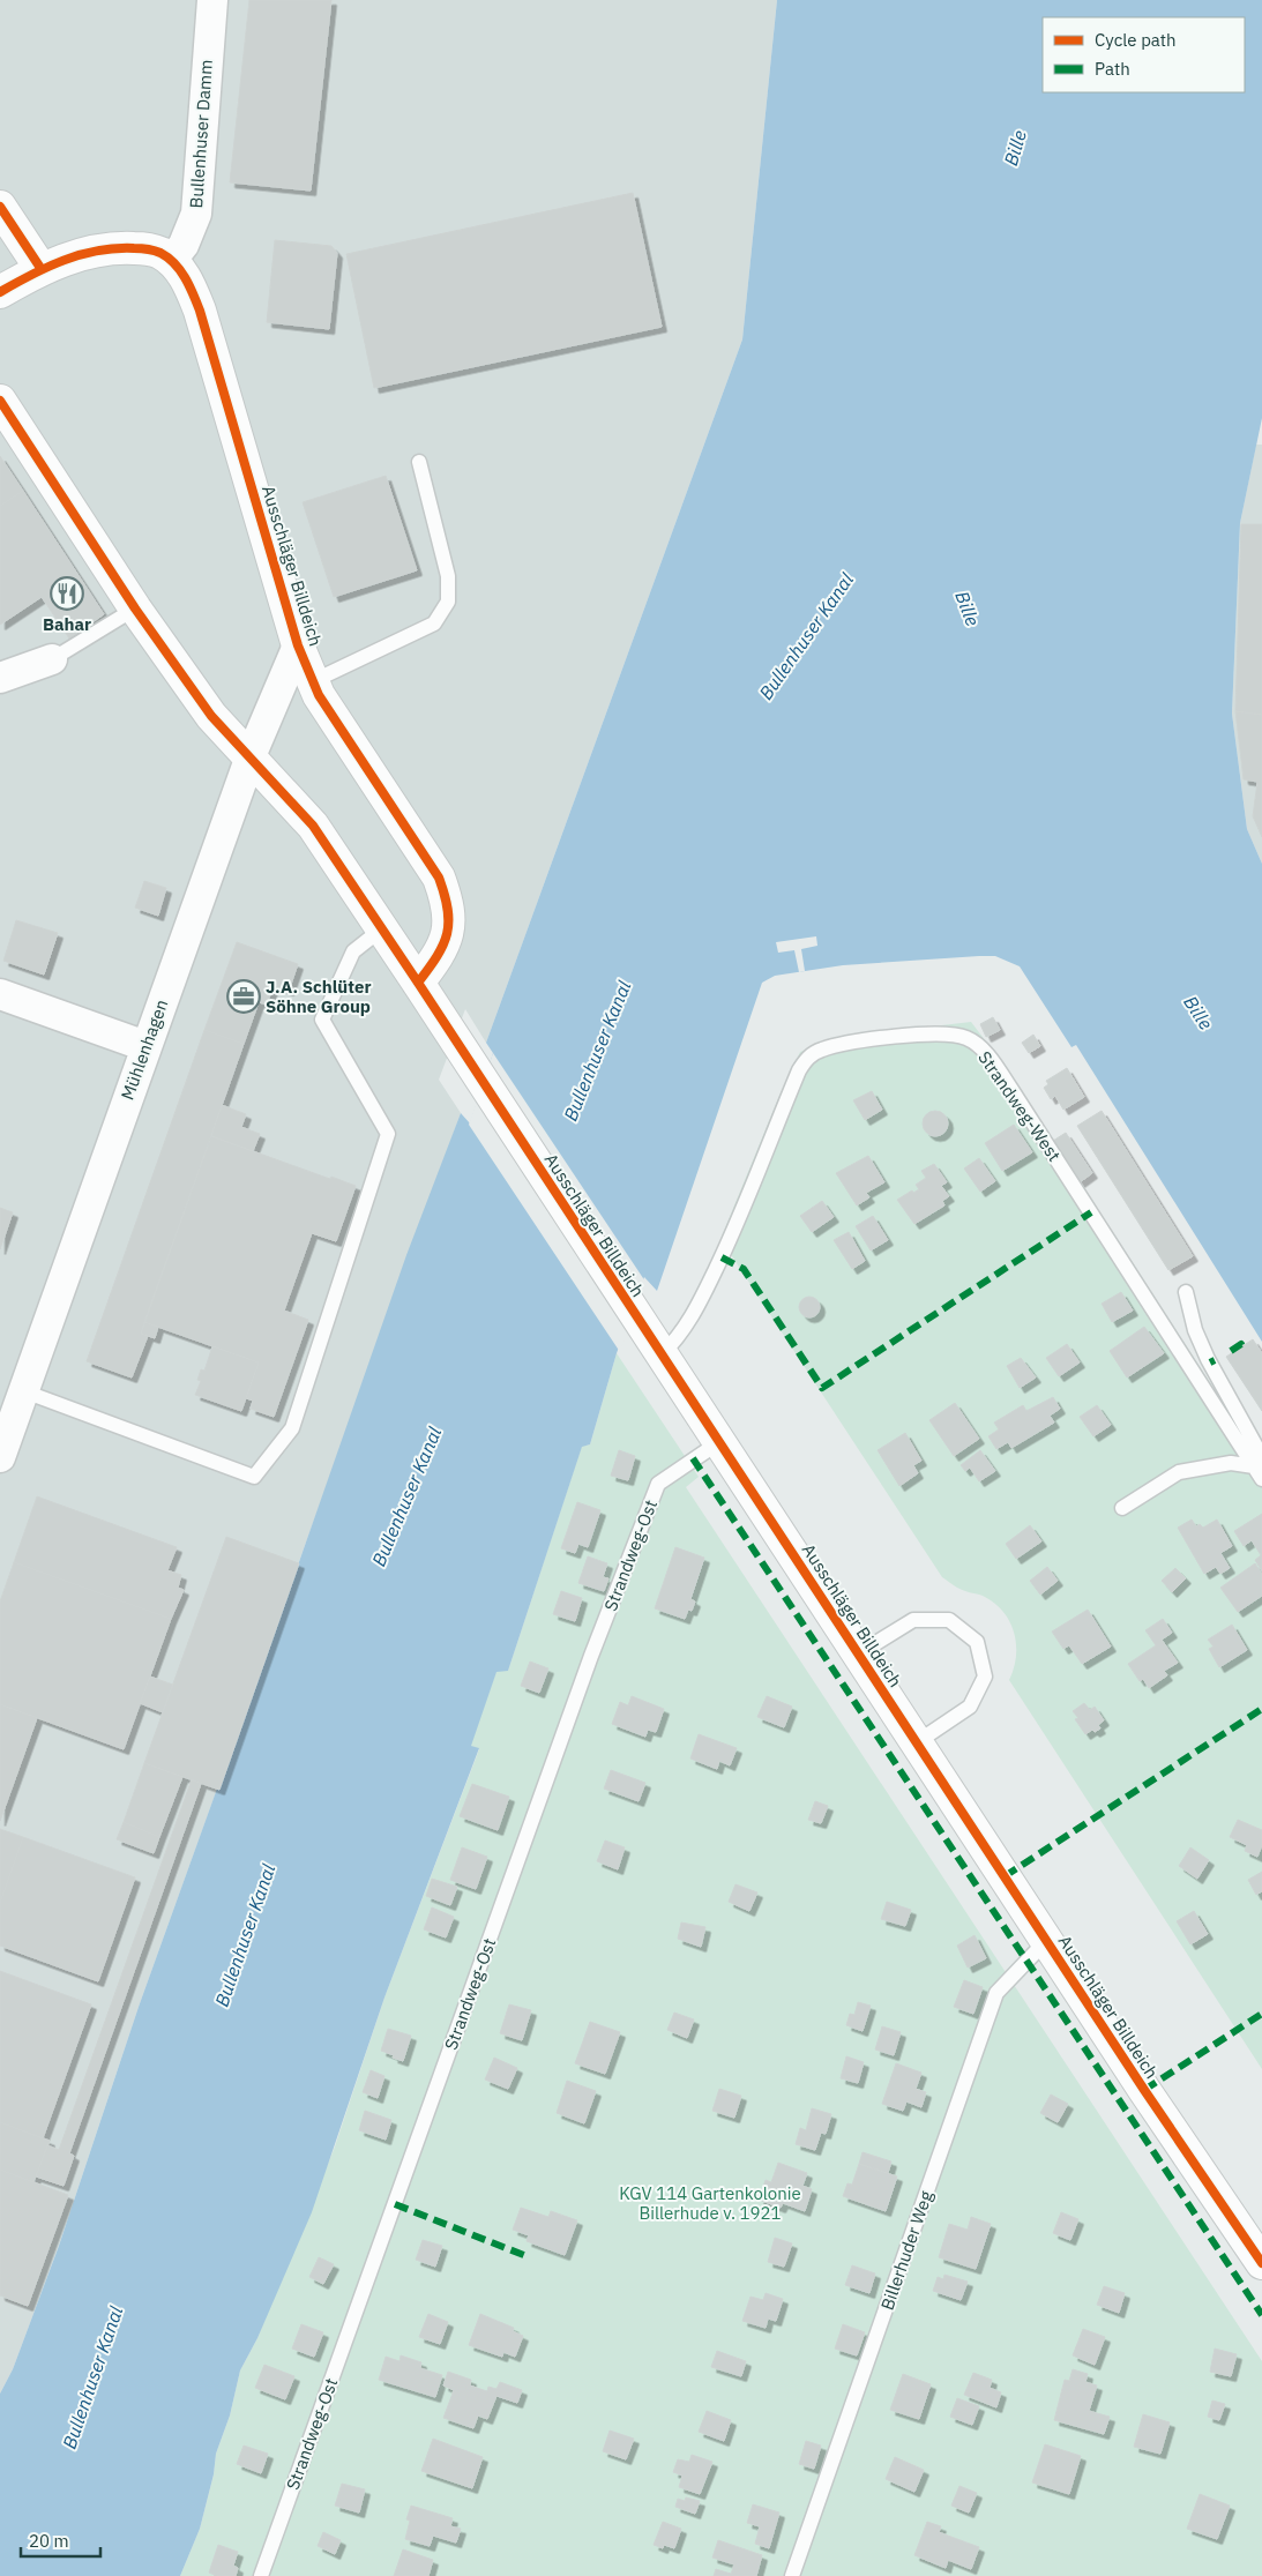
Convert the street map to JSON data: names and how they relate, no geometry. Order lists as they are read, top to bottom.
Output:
{
  "streets": {
    "street": ["Bullenhuser Damm", "Ausschläger Billdeich", "Mühlenhagen"],
    "lane": ["Strandweg-West", "Strandweg-Ost", "Billerhuder Weg"]
  },
  "crossings": [
    ["Bullenhuser Damm", "Ausschläger Billdeich"],
    ["Ausschläger Billdeich", "Mühlenhagen"],
    ["Ausschläger Billdeich", "Strandweg-West"],
    ["Ausschläger Billdeich", "Strandweg-Ost"],
    ["Ausschläger Billdeich", "Billerhuder Weg"]
  ],
  "water": ["Bille", "Bullenhuser Kanal"],
  "parks": ["KGV 114 Gartenkolonie Billerhude v. 1921"],
  "places": {
    "restaurant": ["Bahar"],
    "office": ["J.A. Schlüter Söhne Group"]
  },
  "legend": ["Cycle path", "Path"],
  "scale_bar": "20 m"
}
